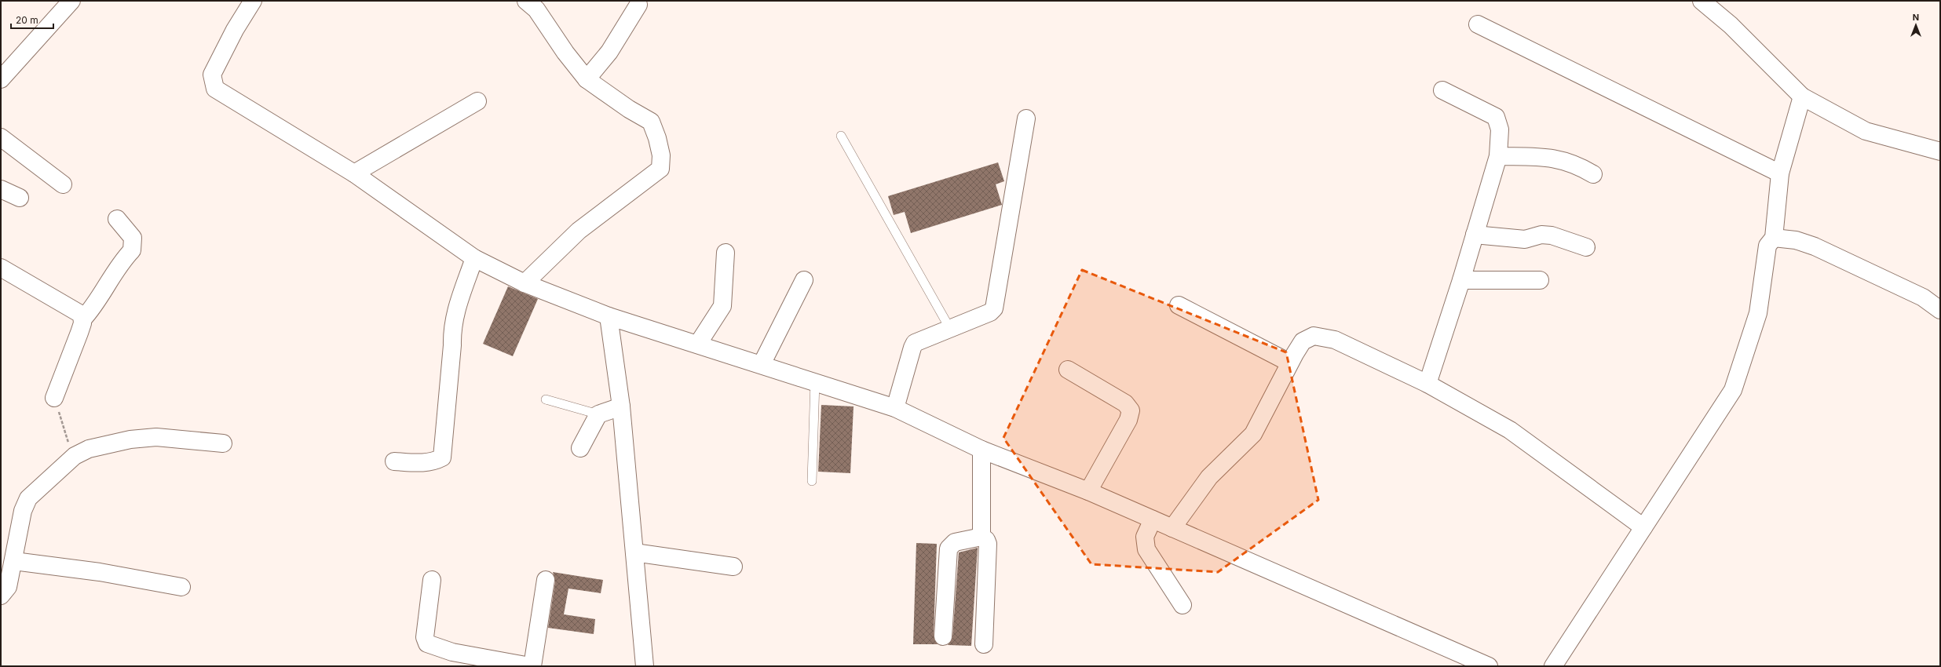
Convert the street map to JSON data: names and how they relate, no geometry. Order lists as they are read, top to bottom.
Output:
{
  "scale_bar": "20 m",
  "north": "top"
}
